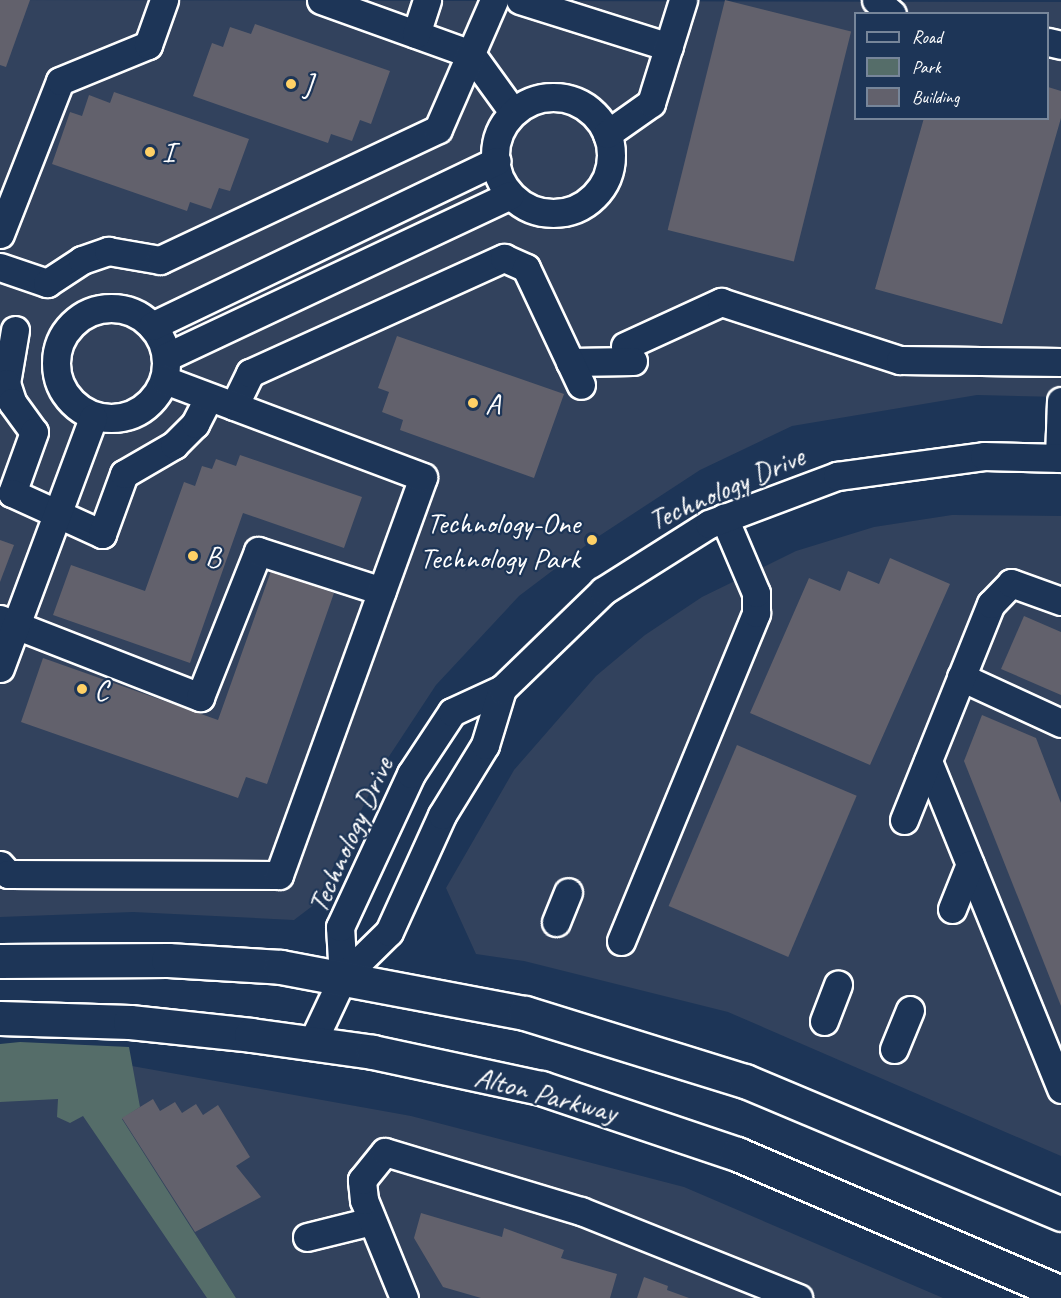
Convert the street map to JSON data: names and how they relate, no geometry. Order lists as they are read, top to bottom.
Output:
{
  "streets": {
    "main road": ["Alton Parkway"],
    "street": ["Technology Drive"]
  },
  "crossings": [
    ["Technology Drive", "Alton Parkway"]
  ],
  "places": [
    "J",
    "I",
    "A",
    "Technology-One Technology Park",
    "B",
    "C"
  ],
  "legend": ["Road", "Park", "Building"]
}
